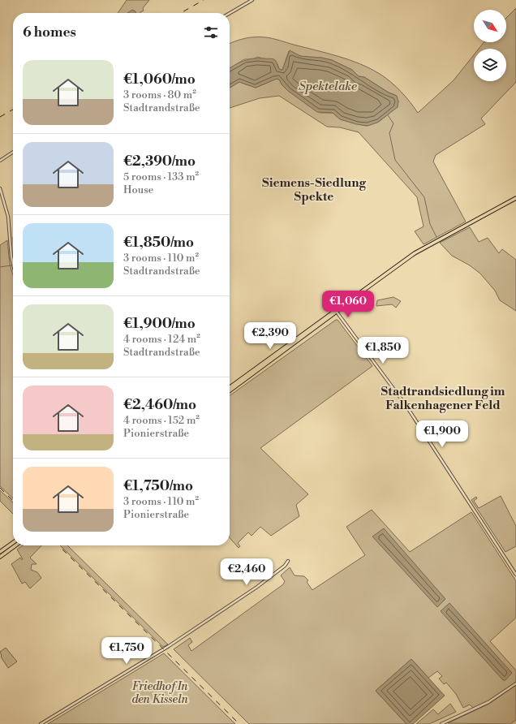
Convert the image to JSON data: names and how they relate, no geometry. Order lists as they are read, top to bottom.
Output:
{
  "districts": ["Siemens-Siedlung Spekte", "Stadtrandsiedlung im Falkenhagener Feld"],
  "water": ["Spektelake"],
  "parks": ["Friedhof In den Kisseln"],
  "north": "bottom right",
  "page": {
    "heading": "6 homes",
    "list": [
      {
        "name": "€1,060/mo",
        "note": "3 rooms · 80 m² · Stadtrandstraße"
      },
      {
        "name": "€2,390/mo",
        "note": "5 rooms · 133 m² · House"
      },
      {
        "name": "€1,850/mo",
        "note": "3 rooms · 110 m² · Stadtrandstraße"
      },
      {
        "name": "€1,900/mo",
        "note": "4 rooms · 124 m² · Stadtrandstraße"
      },
      {
        "name": "€2,460/mo",
        "note": "4 rooms · 152 m² · Pionierstraße"
      },
      {
        "name": "€1,750/mo",
        "note": "3 rooms · 110 m² · Pionierstraße"
      }
    ],
    "price": [
      "€1,060",
      "€2,390",
      "€1,850",
      "€1,900",
      "€2,460",
      "€1,750"
    ]
  }
}
